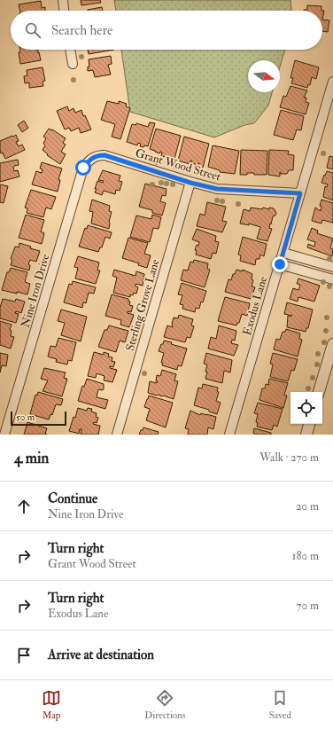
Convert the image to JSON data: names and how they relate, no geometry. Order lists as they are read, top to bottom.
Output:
{
  "streets": {
    "street": [
      "Grant Wood Street",
      "Nine Iron Drive",
      "Sterling Grove Lane",
      "Exodus Lane"
    ]
  },
  "crossings": [
    ["Grant Wood Street", "Nine Iron Drive"],
    ["Grant Wood Street", "Sterling Grove Lane"],
    ["Grant Wood Street", "Exodus Lane"]
  ],
  "scale_bar": "50 m",
  "north": "right",
  "page": {
    "search": "Search here",
    "scale": "50 m",
    "heading": ["4 min", "Walk · 270 m"],
    "list": [
      ["Continue", "Nine Iron Drive", "20 m"],
      ["Turn right", "Grant Wood Street", "180 m"],
      ["Turn right", "Exodus Lane", "70 m"],
      "Arrive at destination"
    ],
    "nav": ["Map", "Directions", "Saved"]
  }
}
